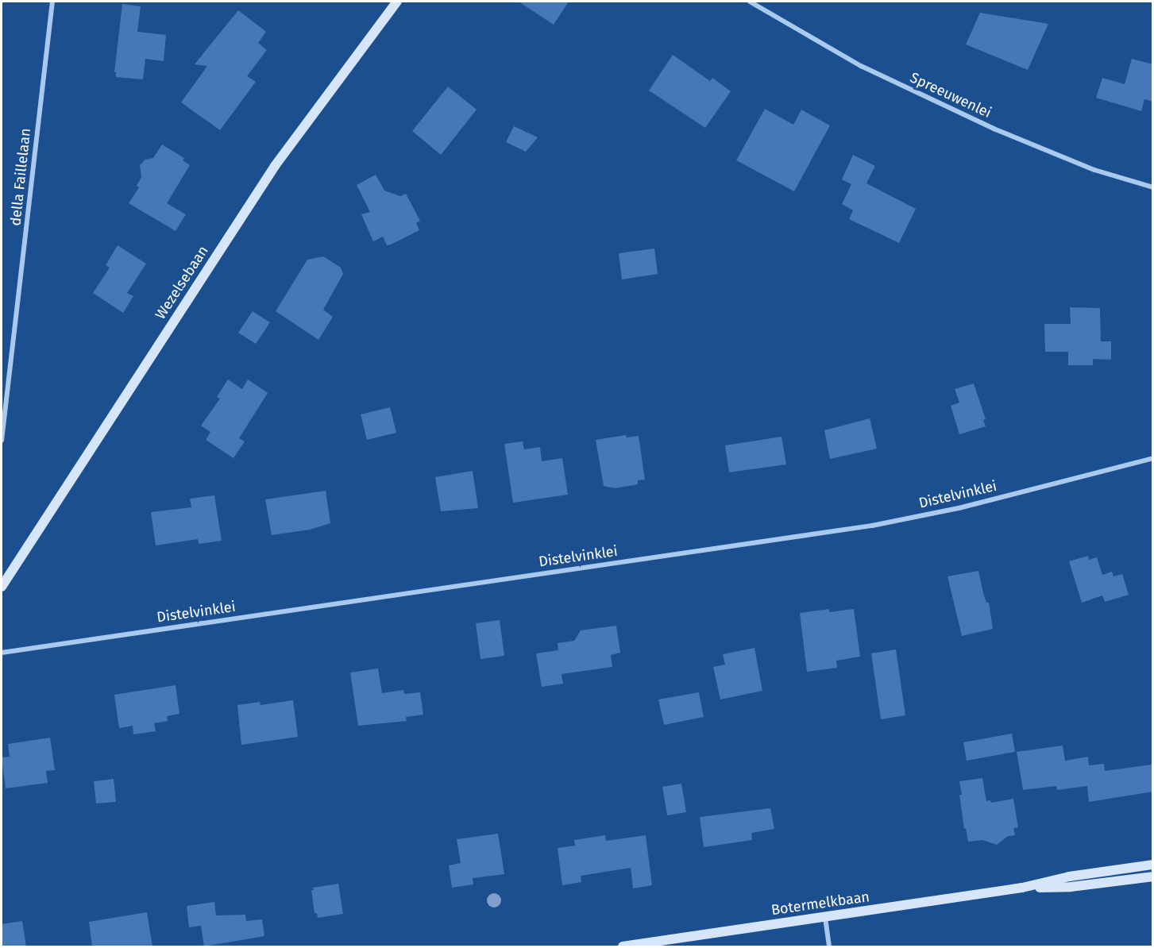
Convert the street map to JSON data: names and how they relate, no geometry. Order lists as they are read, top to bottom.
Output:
{
  "streets": {
    "street": [
      "Spreeuwenlei",
      "della Faillelaan",
      "Wezelsebaan",
      "Distelvinklei",
      "Botermelkbaan"
    ]
  }
}
